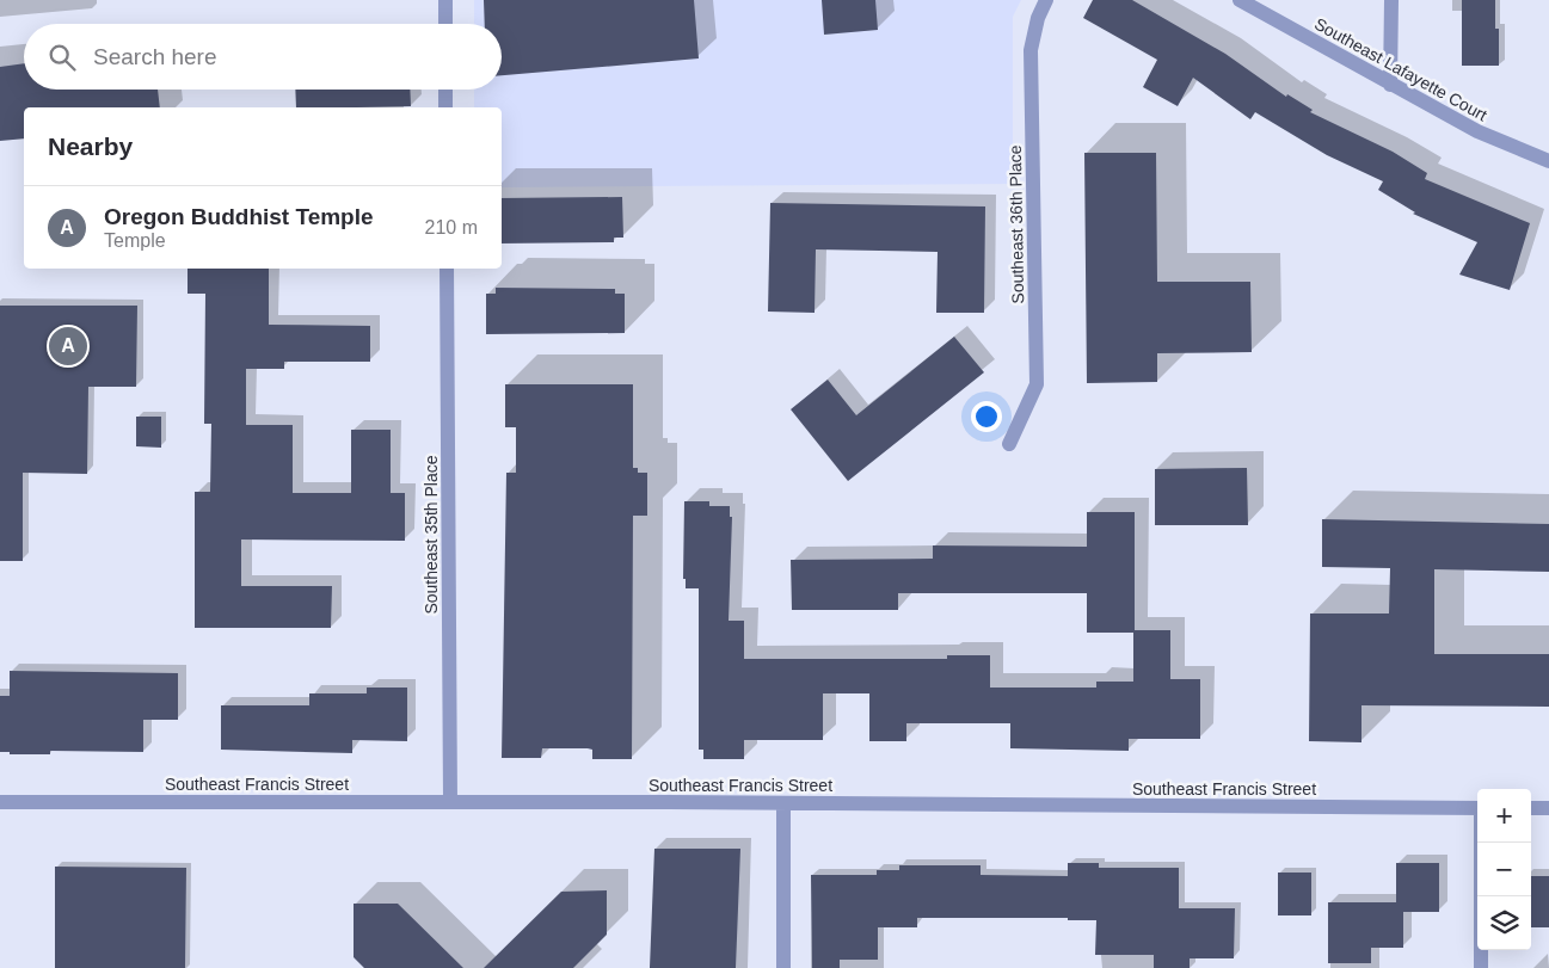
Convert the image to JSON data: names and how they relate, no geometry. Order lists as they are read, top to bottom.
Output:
{
  "streets": {
    "street": [
      "Southeast Lafayette Court",
      "Southeast 36th Place",
      "Southeast 35th Place",
      "Southeast Francis Street"
    ]
  },
  "crossings": [
    ["Southeast 35th Place", "Southeast Francis Street"]
  ],
  "page": {
    "search": "Search here",
    "heading": "Nearby",
    "list": [
      {
        "mark": "A",
        "name": "Oregon Buddhist Temple",
        "note": "Temple",
        "value": "210 m"
      }
    ],
    "pins": "A",
    "map_buttons": ["+", "−"]
  }
}
